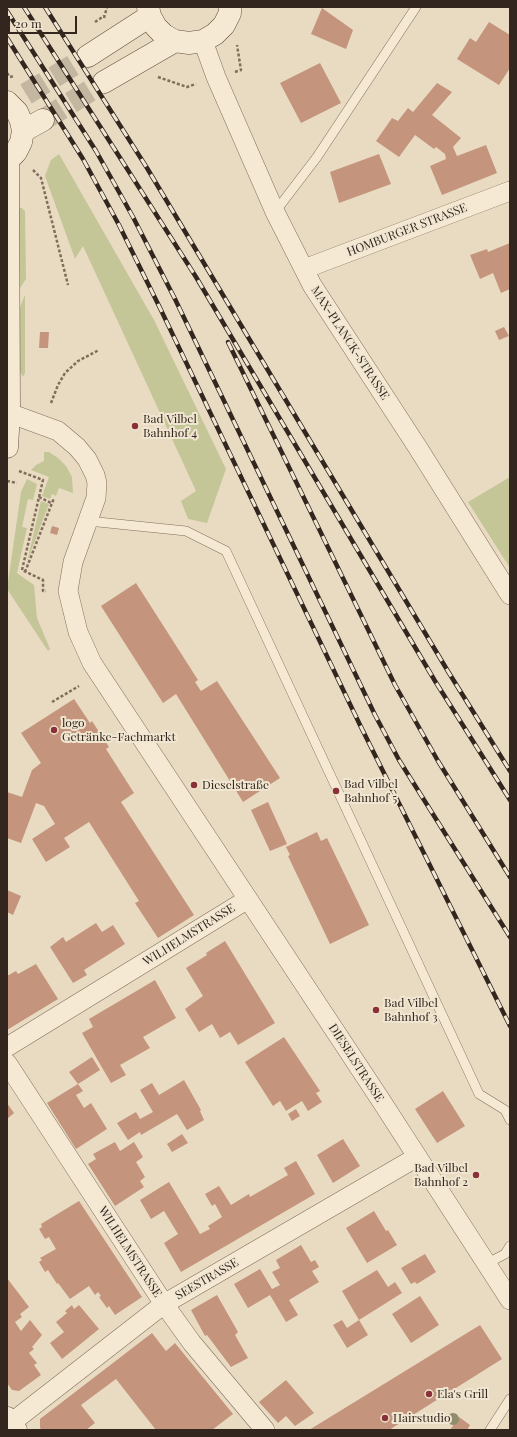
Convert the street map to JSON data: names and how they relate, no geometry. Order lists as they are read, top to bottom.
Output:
{
  "streets": {
    "street": [
      "HOMBURGER STRASSE",
      "MAX-PLANCK-STRASSE",
      "WILHELMSTRASSE",
      "DIESELSTRASSE",
      "SEESTRASSE"
    ]
  },
  "crossings": [
    ["HOMBURGER STRASSE", "MAX-PLANCK-STRASSE"],
    ["WILHELMSTRASSE", "DIESELSTRASSE"],
    ["WILHELMSTRASSE", "SEESTRASSE"],
    ["DIESELSTRASSE", "SEESTRASSE"]
  ],
  "places": [
    "Bad Vilbel Bahnhof 4",
    "logo Getränke-Fachmarkt",
    "Dieselstraße",
    "Bad Vilbel Bahnhof 5",
    "Bad Vilbel Bahnhof 3",
    "Bad Vilbel Bahnhof 2",
    "Ela's Grill",
    "Hairstudio"
  ],
  "scale_bar": "20 m"
}
